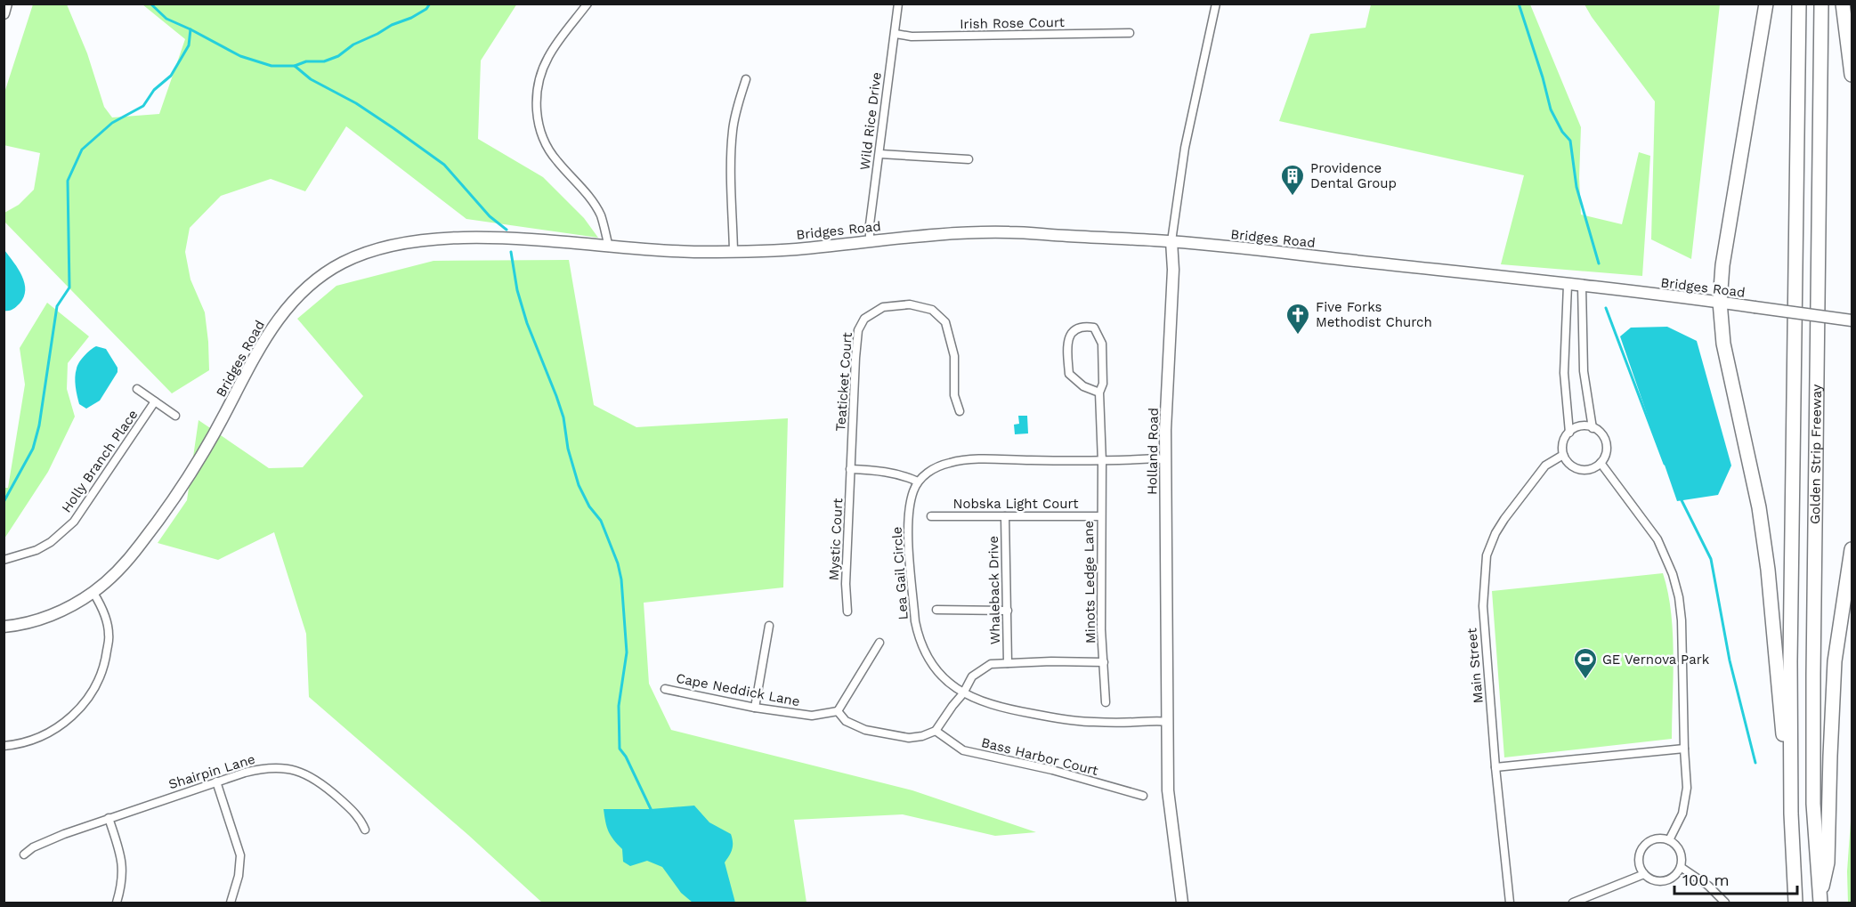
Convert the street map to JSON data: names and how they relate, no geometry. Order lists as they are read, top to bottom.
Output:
{
  "streets": {
    "highway": ["Golden Strip Freeway"],
    "main road": ["Bridges Road", "Holland Road"],
    "street": [
      "Irish Rose Court",
      "Wild Rice Drive",
      "Teaticket Court",
      "Holly Branch Place",
      "Nobska Light Court",
      "Mystic Court",
      "Lea Gail Circle",
      "Minots Ledge Lane",
      "Whaleback Drive",
      "Main Street",
      "Cape Neddick Lane",
      "Bass Harbor Court",
      "Shairpin Lane"
    ]
  },
  "crossings": [
    ["Irish Rose Court", "Wild Rice Drive"],
    ["Wild Rice Drive", "Bridges Road"],
    ["Bridges Road", "Holland Road"],
    ["Teaticket Court", "Mystic Court"],
    ["Holland Road", "Lea Gail Circle"],
    ["Nobska Light Court", "Minots Ledge Lane"],
    ["Nobska Light Court", "Whaleback Drive"]
  ],
  "places": {
    "building": ["Providence Dental Group"],
    "church": ["Five Forks Methodist Church"],
    "sports": ["GE Vernova Park"]
  },
  "scale_bar": "100 m"
}
